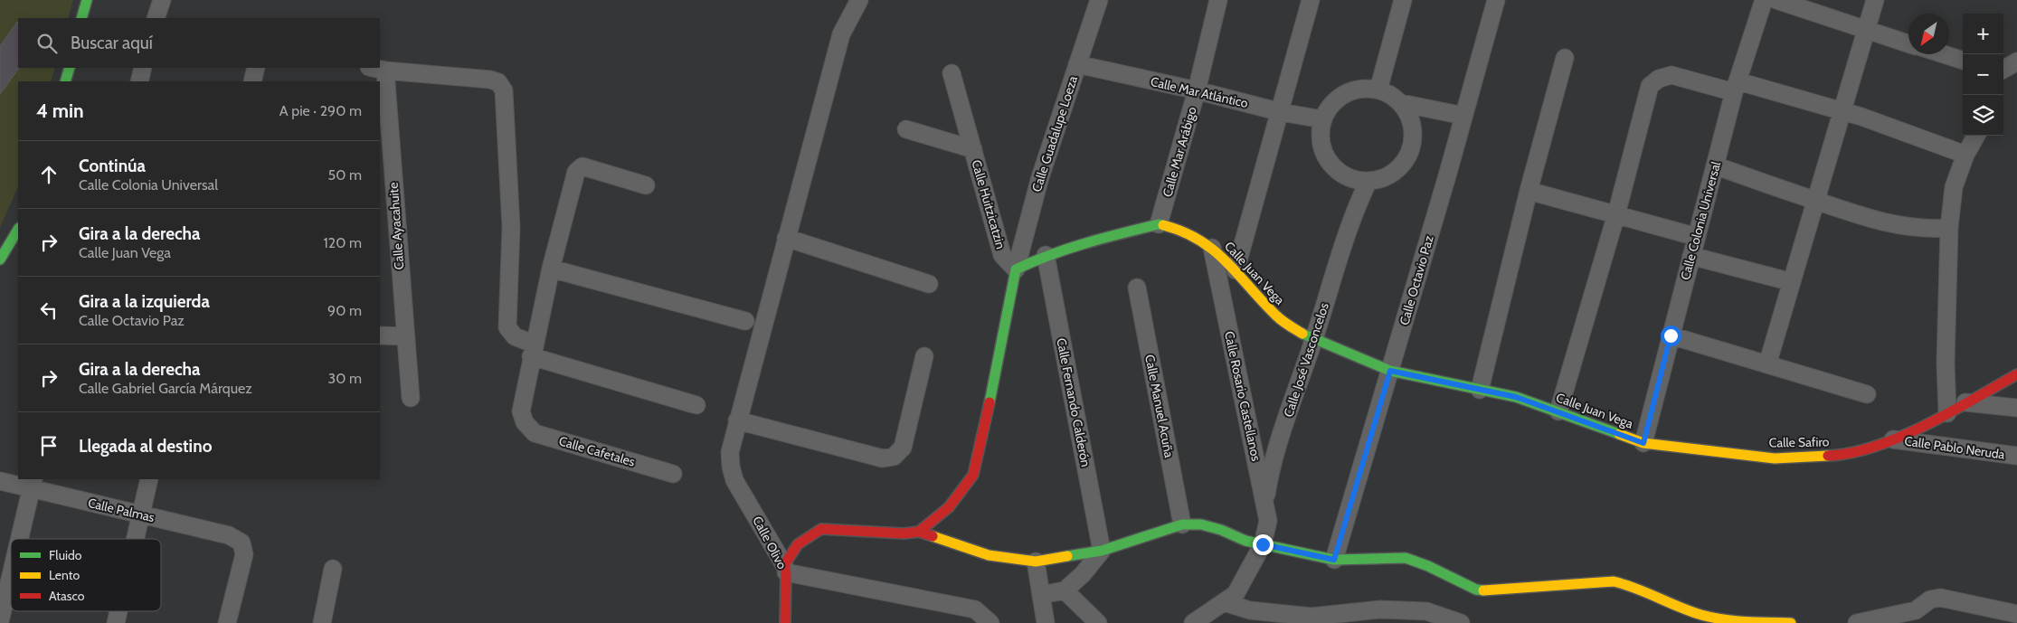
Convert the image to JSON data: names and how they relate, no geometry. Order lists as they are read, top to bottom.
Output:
{
  "streets": {
    "street": [
      "Calle Mar Atlántico",
      "Calle Guadalupe Loeza",
      "Calle Mar Arábigo",
      "Calle Huitzicatzin",
      "Calle Colonia Universal",
      "Calle Ayacahuite",
      "Calle Juan Vega",
      "Calle Octavio Paz",
      "Calle José Vasconcelos",
      "Calle Rosario Castellanos",
      "Calle Fernando Calderón",
      "Calle Manuel Acuña",
      "Calle Safiro",
      "Calle Pablo Neruda",
      "Calle Cafetales",
      "Calle Palmas",
      "Calle Olivo"
    ]
  },
  "crossings": [
    ["Calle Mar Atlántico", "Calle Guadalupe Loeza"],
    ["Calle Mar Atlántico", "Calle Mar Arábigo"],
    ["Calle Mar Atlántico", "Calle José Vasconcelos"],
    ["Calle Guadalupe Loeza", "Calle Huitzicatzin"],
    ["Calle Guadalupe Loeza", "Calle Juan Vega"],
    ["Calle Mar Arábigo", "Calle Juan Vega"],
    ["Calle Huitzicatzin", "Calle Juan Vega"],
    ["Calle Colonia Universal", "Calle Juan Vega"],
    ["Calle Colonia Universal", "Calle Safiro"],
    ["Calle Juan Vega", "Calle Octavio Paz"],
    ["Calle Juan Vega", "Calle José Vasconcelos"],
    ["Calle Juan Vega", "Calle Rosario Castellanos"],
    ["Calle Juan Vega", "Calle Fernando Calderón"],
    ["Calle Juan Vega", "Calle Safiro"],
    ["Calle José Vasconcelos", "Calle Rosario Castellanos"],
    ["Calle Safiro", "Calle Pablo Neruda"]
  ],
  "legend": ["Fluido", "Lento", "Atasco"],
  "north": "bottom left",
  "page": {
    "map_buttons": ["+", "−"],
    "search": "Buscar aquí",
    "heading": ["4 min", "A pie · 290 m"],
    "list": [
      ["Continúa", "Calle Colonia Universal", "50 m"],
      ["Gira a la derecha", "Calle Juan Vega", "120 m"],
      ["Gira a la izquierda", "Calle Octavio Paz", "90 m"],
      ["Gira a la derecha", "Calle Gabriel García Márquez", "30 m"],
      "Llegada al destino"
    ]
  }
}
